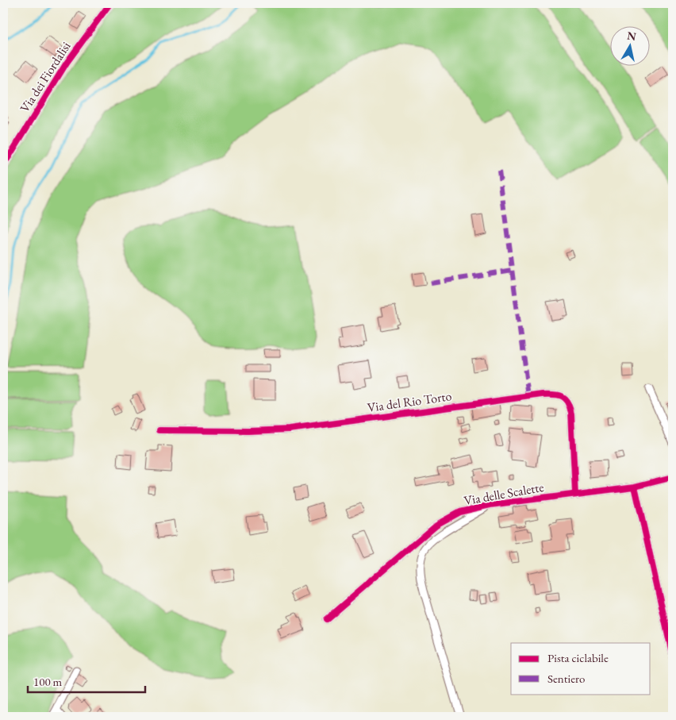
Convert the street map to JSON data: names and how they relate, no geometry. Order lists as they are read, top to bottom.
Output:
{
  "streets": {
    "street": ["Via dei Fiordalisi", "Via del Rio Torto", "Via delle Scalette"]
  },
  "crossings": [
    ["Via del Rio Torto", "Via delle Scalette"]
  ],
  "legend": ["Pista ciclabile", "Sentiero"],
  "scale_bar": "100 m",
  "north": "top"
}
